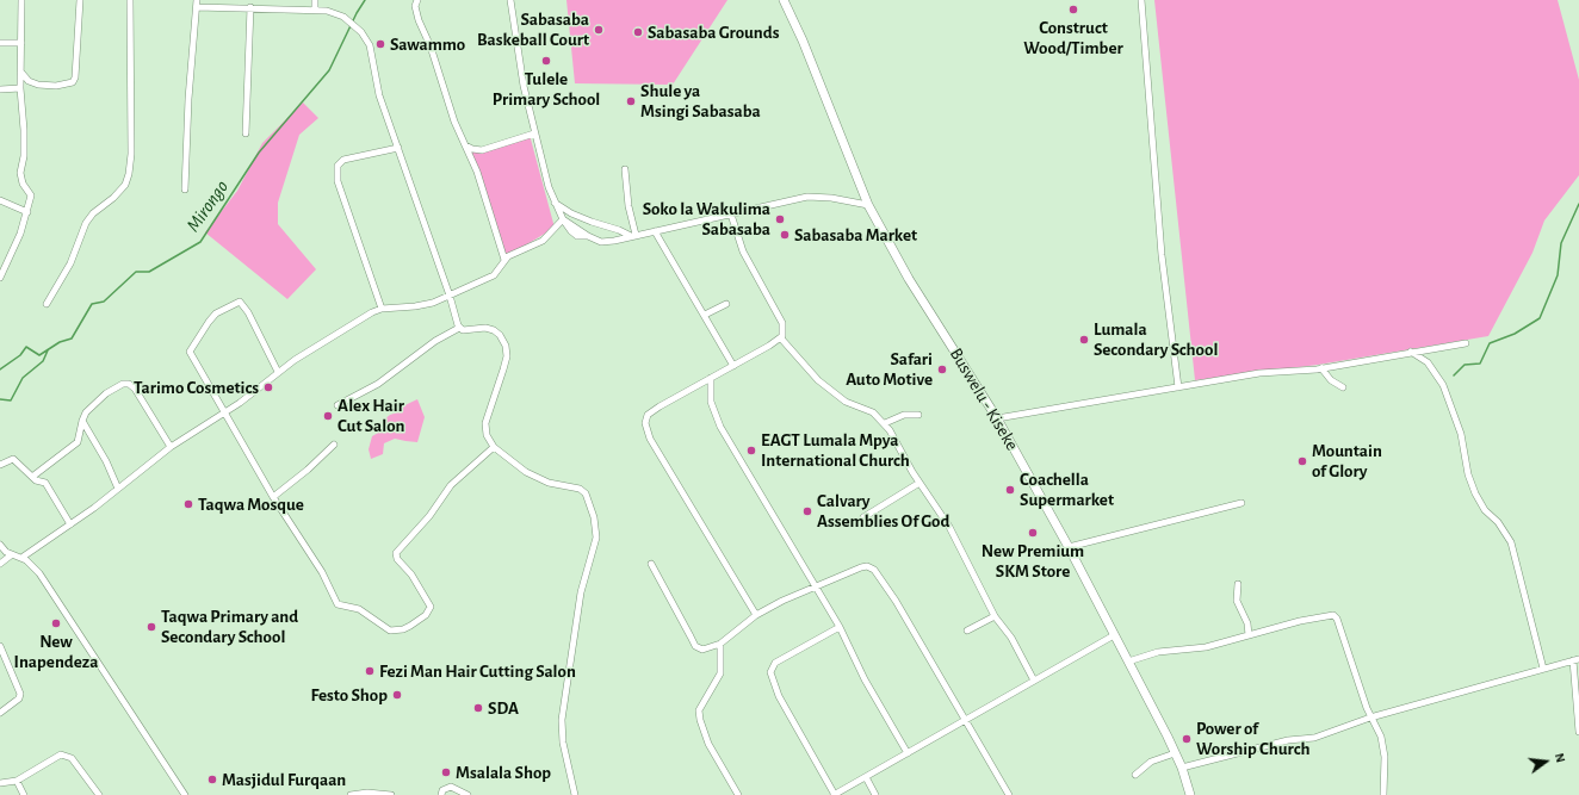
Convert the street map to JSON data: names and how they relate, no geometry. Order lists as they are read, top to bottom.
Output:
{
  "streets": {
    "main road": ["Buswelu - Kiseke"]
  },
  "water": ["Mirongo"],
  "places": [
    "Construct Wood/Timber",
    "Sabasaba Baskeball Court",
    "Sabasaba Grounds",
    "Sawammo",
    "Tulele Primary School",
    "Shule ya Msingi Sabasaba",
    "Soko la Wakulima Sabasaba",
    "Sabasaba Market",
    "Lumala Secondary School",
    "Safari Auto Motive",
    "Tarimo Cosmetics",
    "Alex Hair Cut Salon",
    "EAGT Lumala Mpya International Church",
    "Mountain of Glory",
    "Coachella Supermarket",
    "Taqwa Mosque",
    "Calvary Assemblies Of God",
    "New Premium SKM Store",
    "New Inapendeza",
    "Taqwa Primary and Secondary School",
    "Fezi Man Hair Cutting Salon",
    "Festo Shop",
    "SDA",
    "Power of Worship Church",
    "Msalala Shop",
    "Masjidul Furqaan"
  ],
  "north": "right"
}
